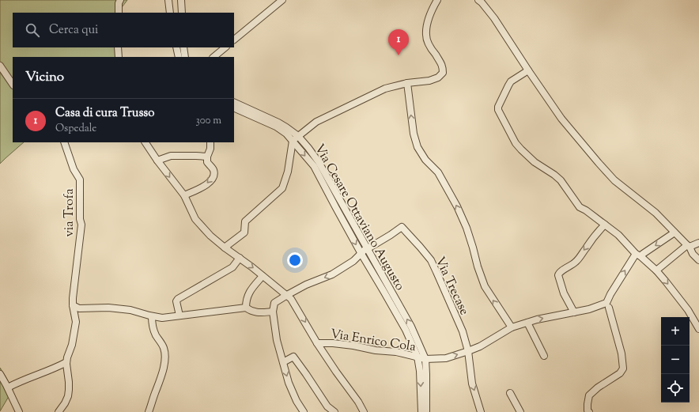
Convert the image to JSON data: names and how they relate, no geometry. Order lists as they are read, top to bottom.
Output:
{
  "streets": {
    "street": [
      "via Trofa",
      "Via Cesare Ottaviano Augusto",
      "Via Trecase",
      "Via Enrico Cola"
    ]
  },
  "crossings": [
    ["Via Cesare Ottaviano Augusto", "Via Trecase"],
    ["Via Cesare Ottaviano Augusto", "Via Enrico Cola"],
    ["Via Trecase", "Via Enrico Cola"]
  ],
  "page": {
    "search": "Cerca qui",
    "pins": "1",
    "heading": "Vicino",
    "list": [
      {
        "mark": "1",
        "name": "Casa di cura Trusso",
        "note": "Ospedale",
        "value": "300 m"
      }
    ],
    "map_buttons": ["+", "−"]
  }
}
